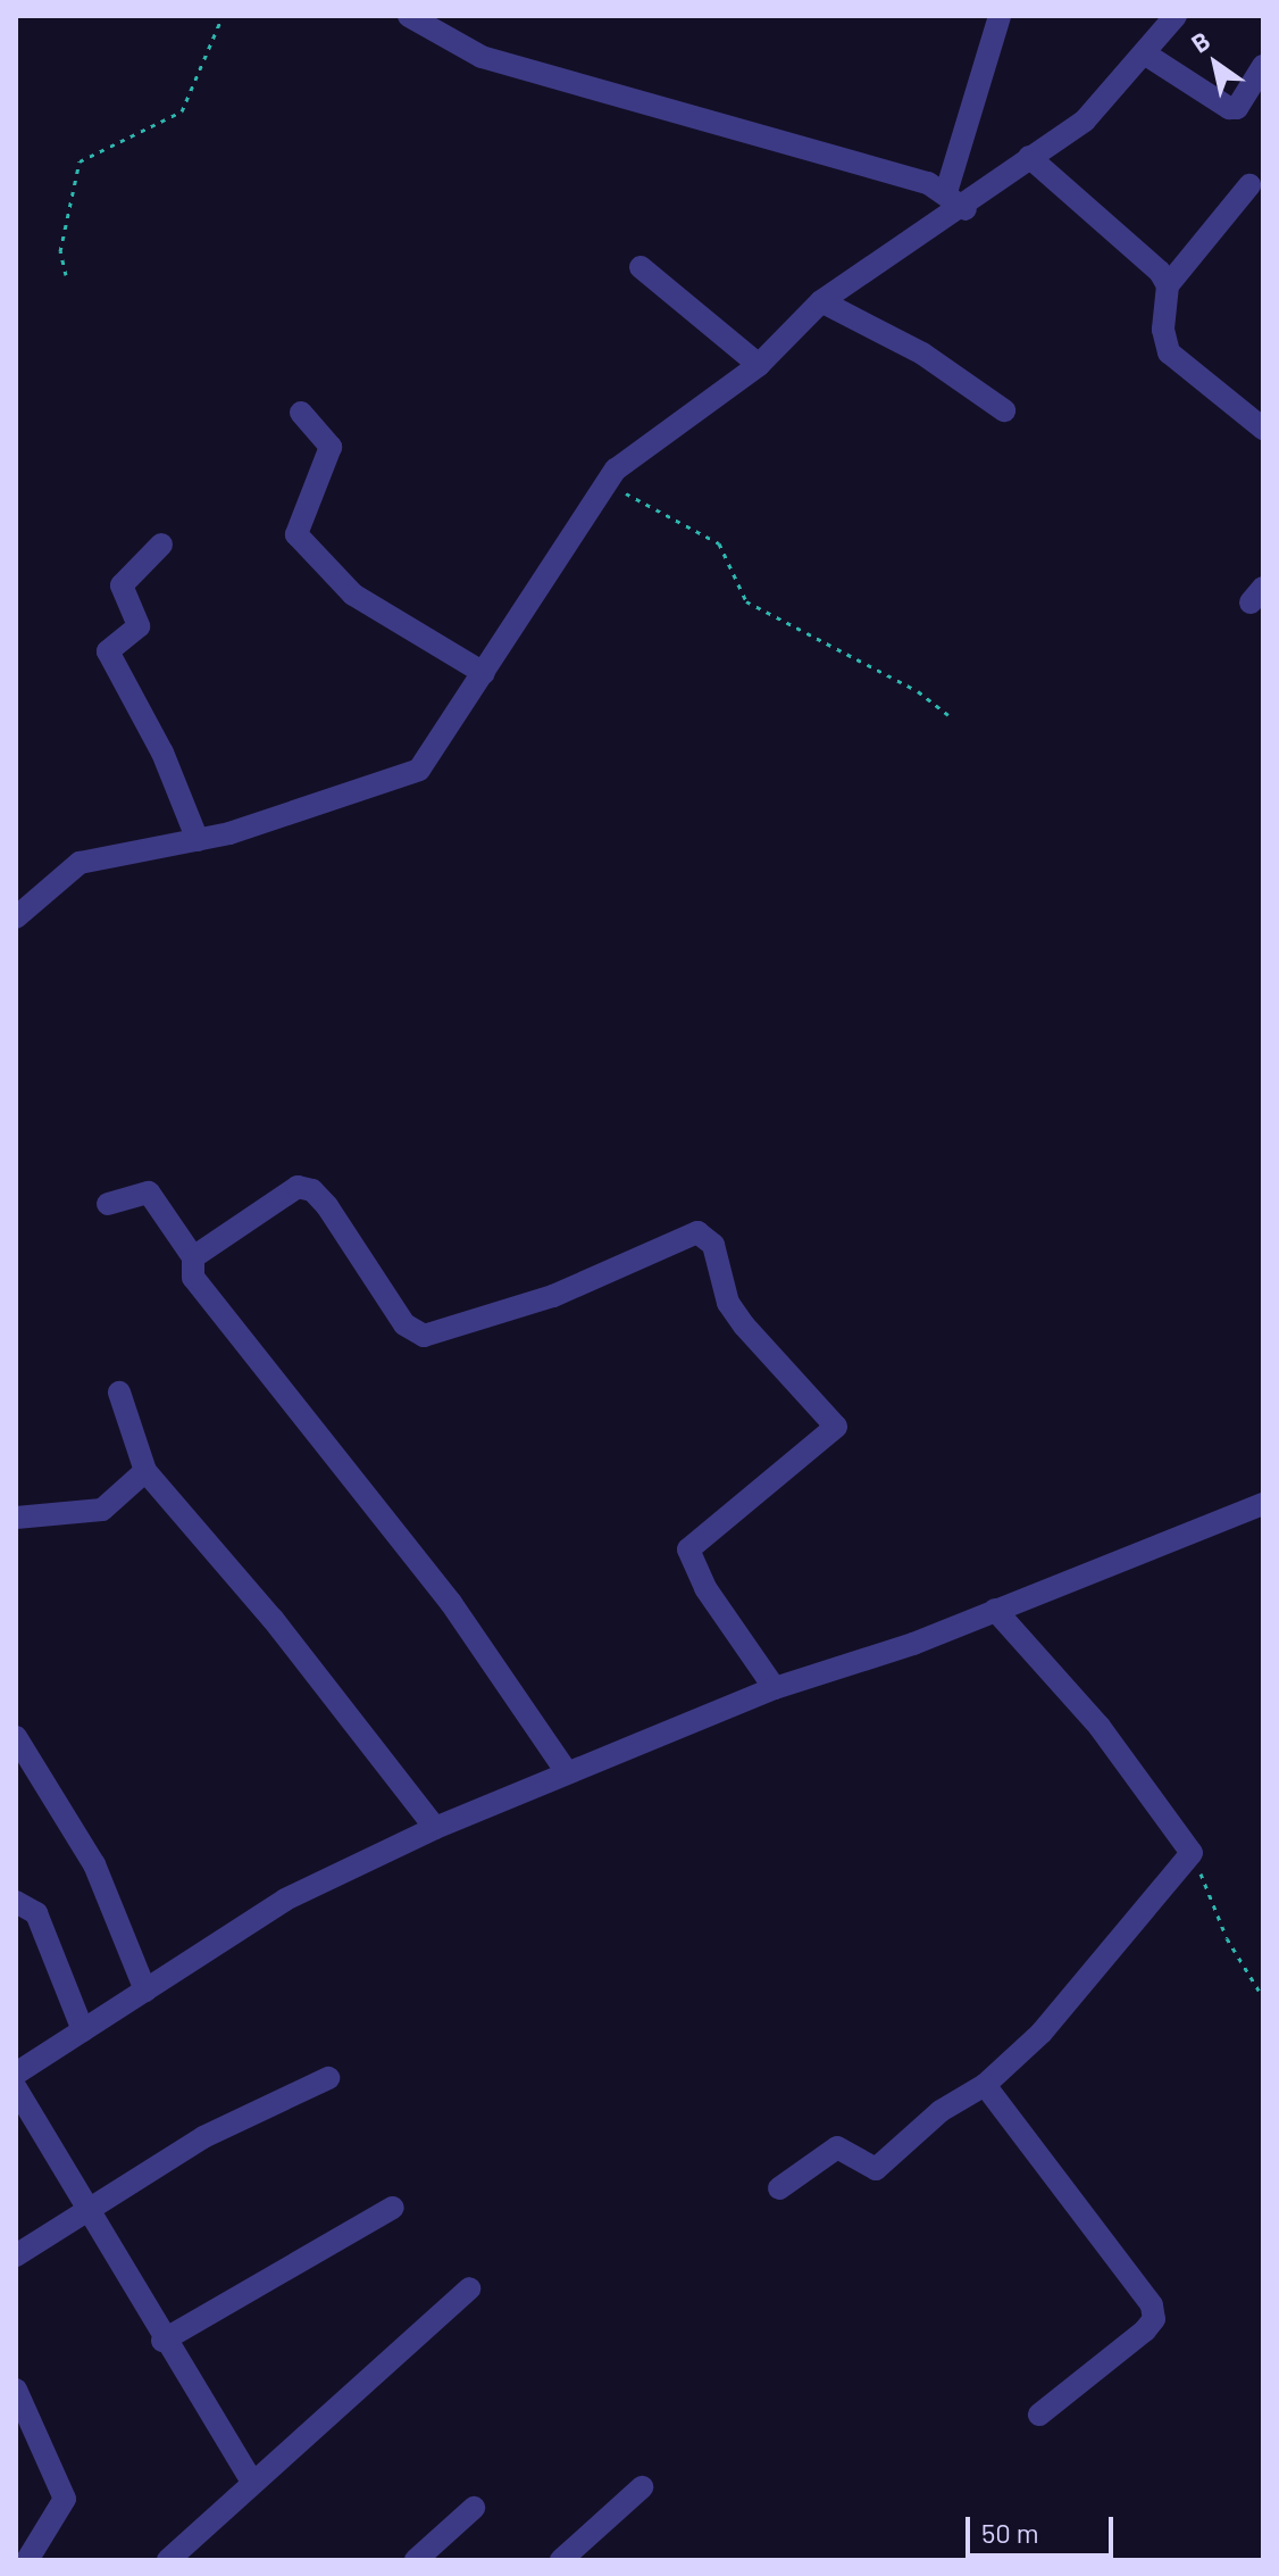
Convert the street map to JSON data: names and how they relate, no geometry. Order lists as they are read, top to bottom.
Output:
{
  "scale_bar": "50 m",
  "north": "top left"
}
